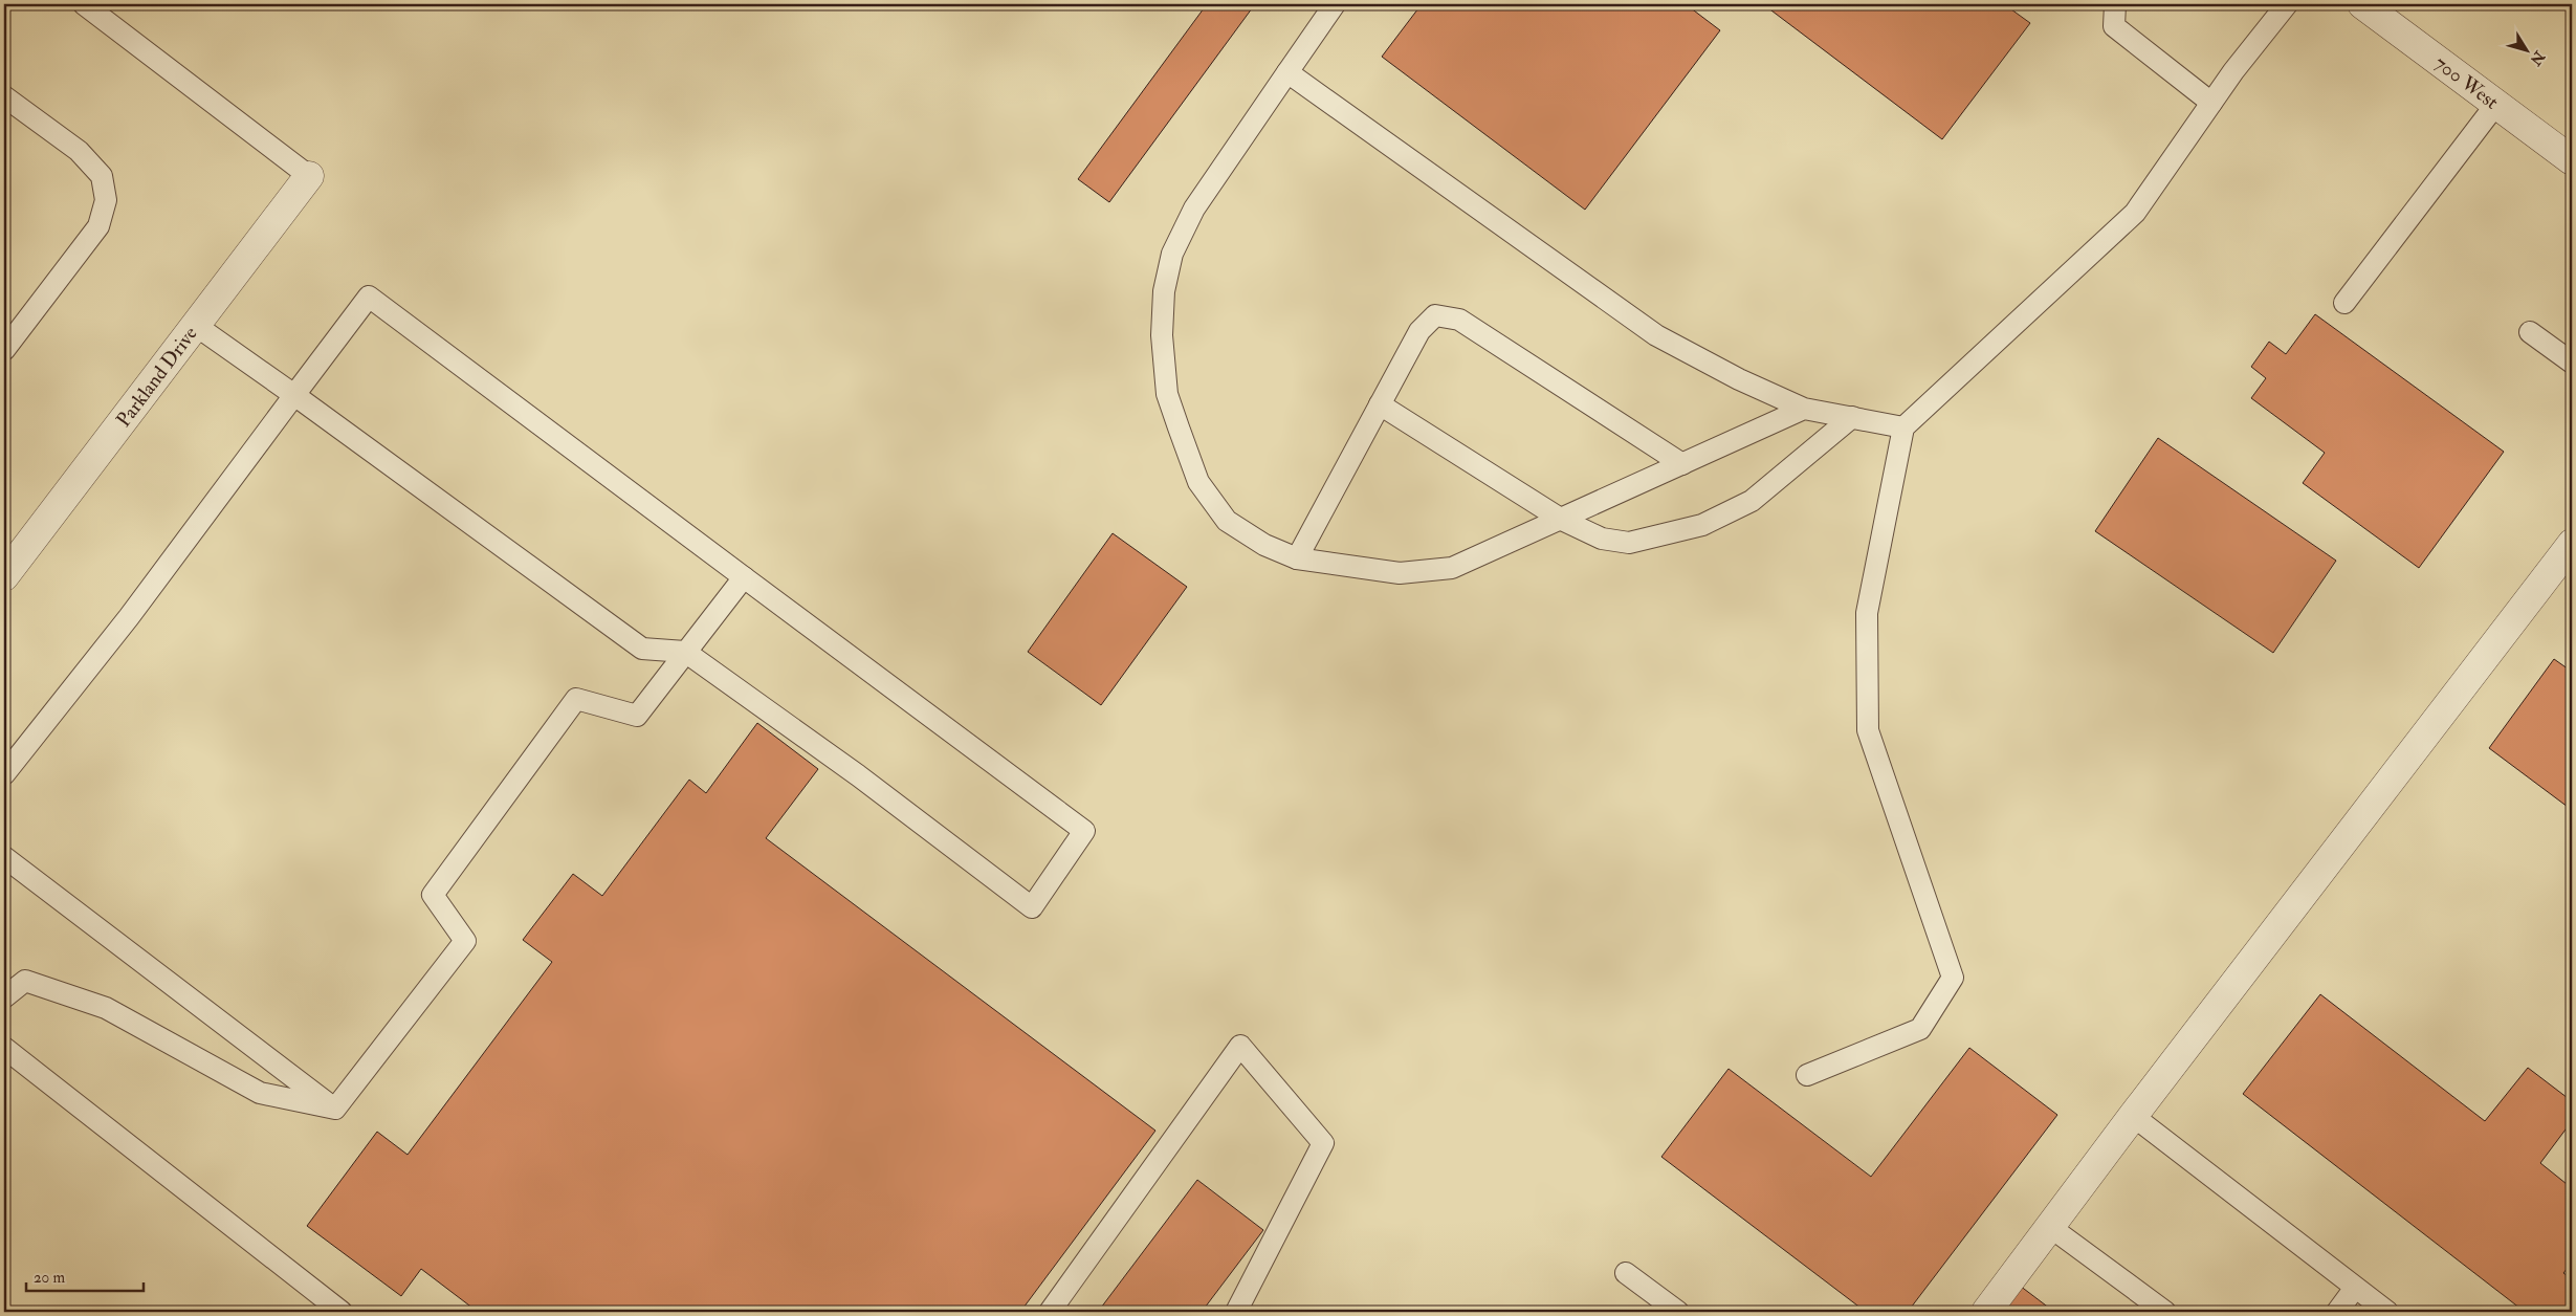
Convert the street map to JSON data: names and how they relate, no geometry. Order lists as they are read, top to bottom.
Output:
{
  "streets": {
    "street": ["700 West", "Parkland Drive"]
  },
  "scale_bar": "20 m",
  "north": "bottom right"
}
